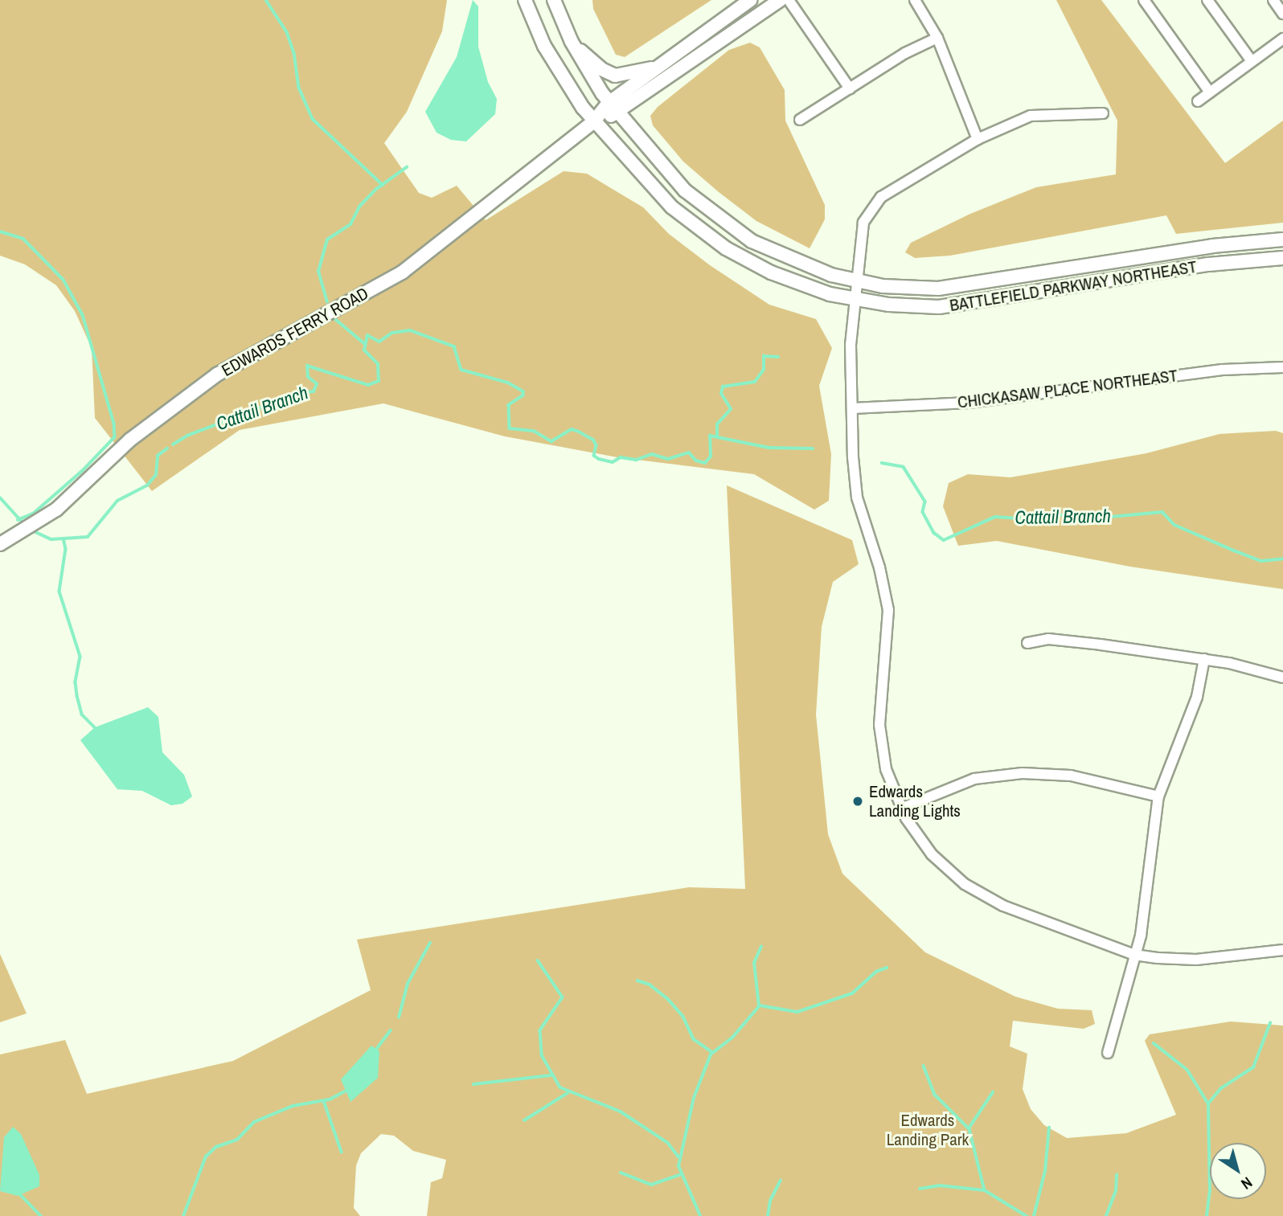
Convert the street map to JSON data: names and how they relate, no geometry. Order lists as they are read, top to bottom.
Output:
{
  "streets": {
    "main road": ["BATTLEFIELD PARKWAY NORTHEAST", "EDWARDS FERRY ROAD"],
    "street": ["CHICKASAW PLACE NORTHEAST"]
  },
  "crossings": [
    ["BATTLEFIELD PARKWAY NORTHEAST", "EDWARDS FERRY ROAD"]
  ],
  "water": ["Cattail Branch"],
  "parks": ["Edwards Landing Park"],
  "places": ["Edwards Landing Lights"],
  "north": "bottom right"
}
